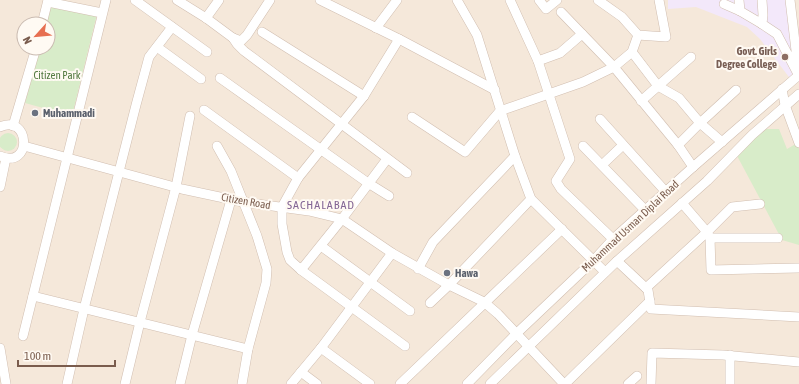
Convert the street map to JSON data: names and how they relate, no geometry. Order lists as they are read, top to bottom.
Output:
{
  "streets": {
    "street": ["Citizen Road", "Muhammad Usman Diplai Road"]
  },
  "crossings": [
    ["Citizen Road", "Muhammad Usman Diplai Road"]
  ],
  "districts": ["SACHALABAD"],
  "parks": ["Citizen Park"],
  "places": ["Govt. Girls Degree College", "Muhammadi", "Hawa"],
  "scale_bar": "100 m",
  "north": "bottom left"
}
